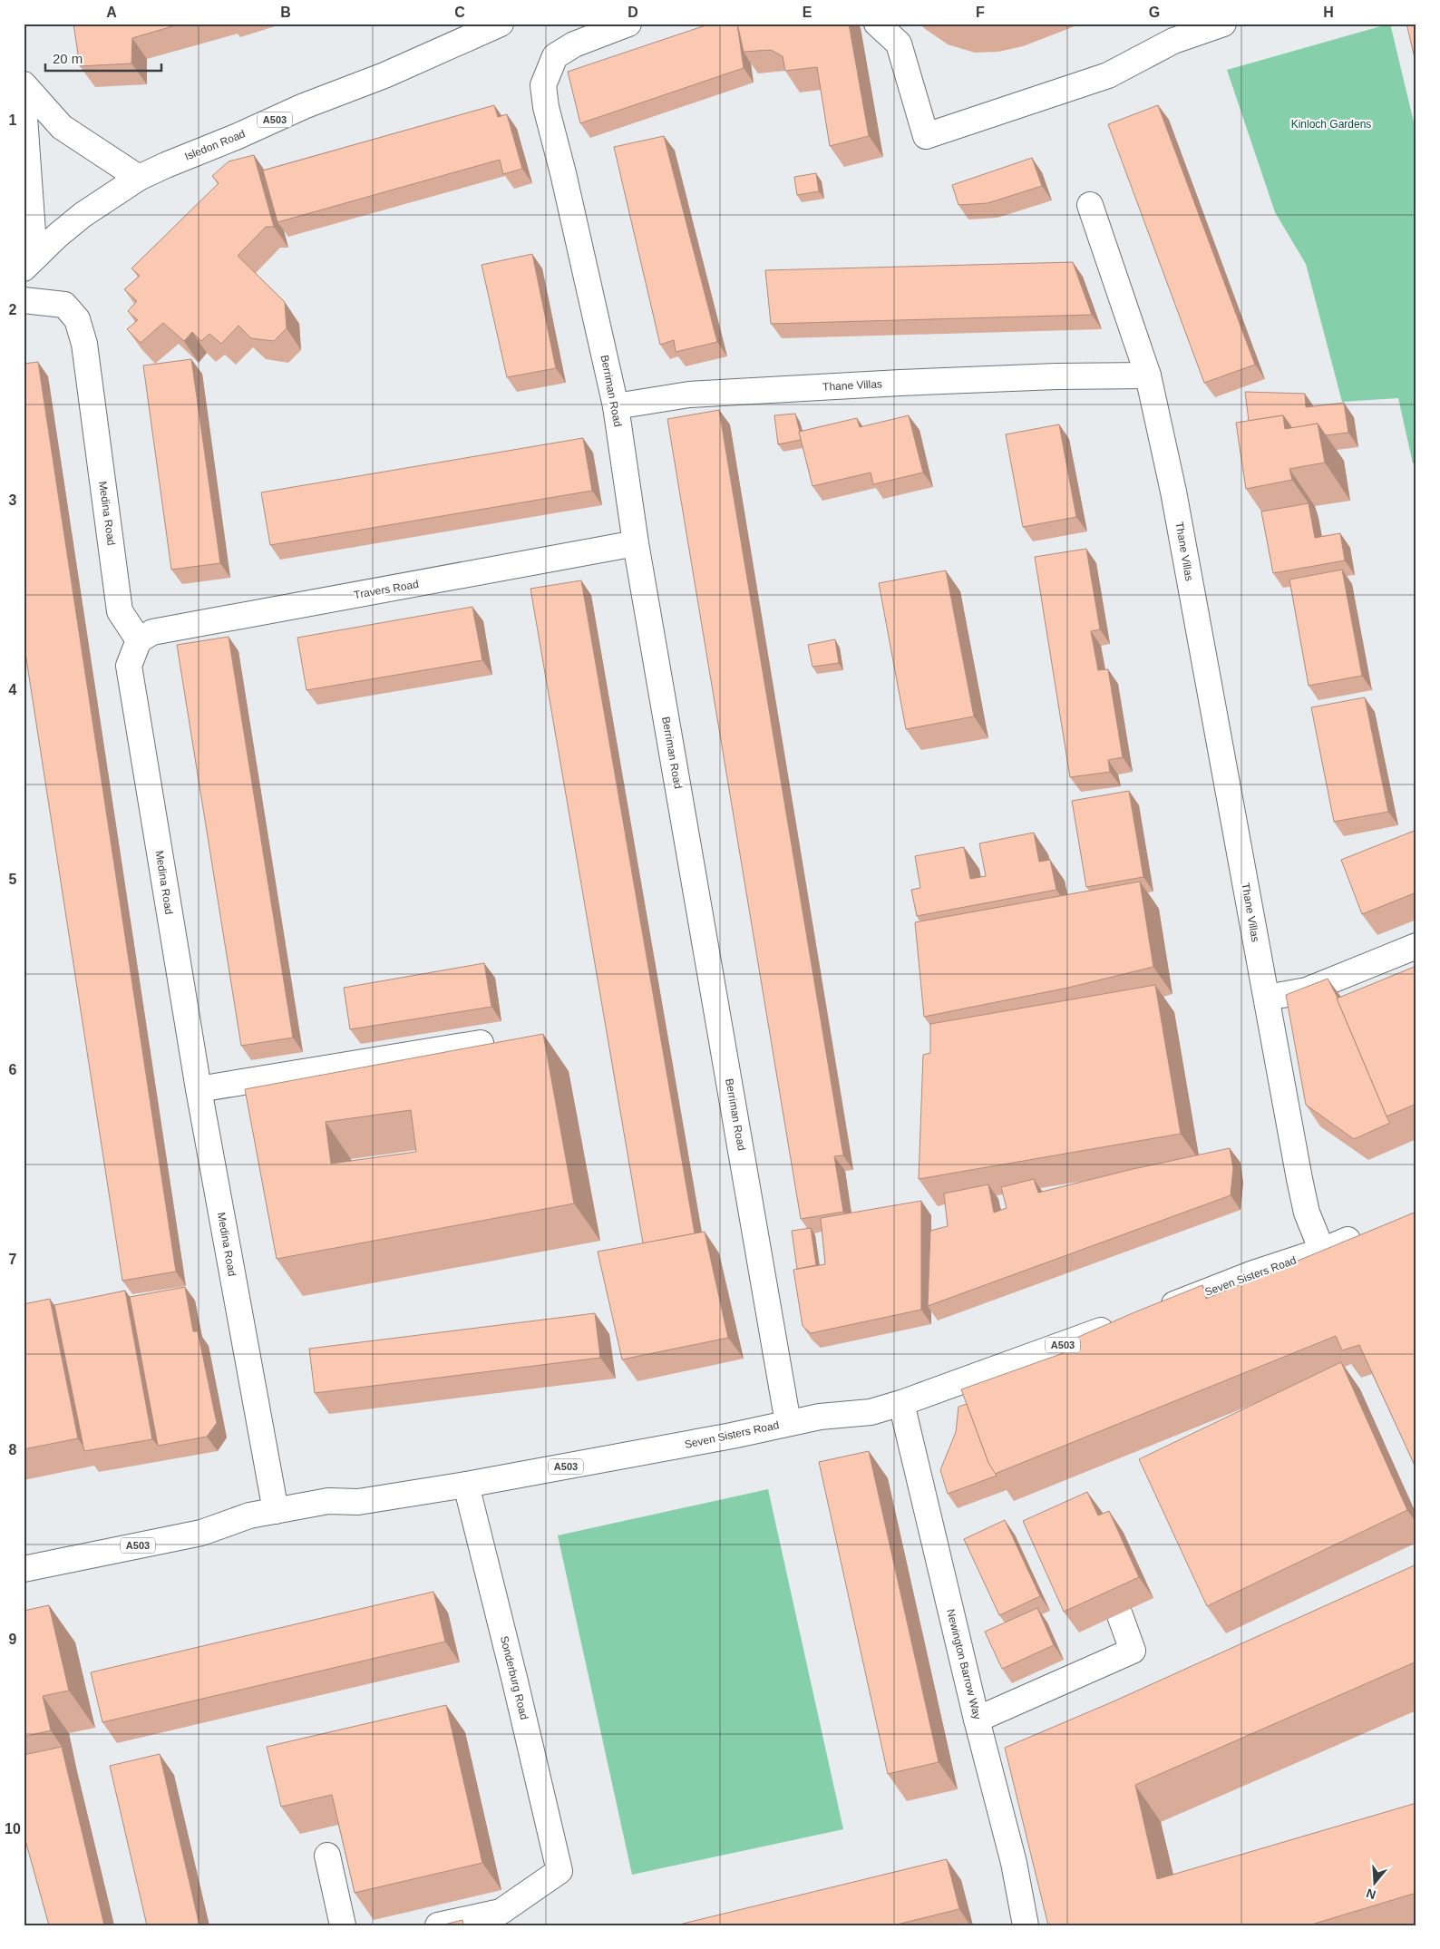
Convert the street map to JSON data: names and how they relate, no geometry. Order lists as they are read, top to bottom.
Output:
{
  "streets": {
    "main road": [
      "A503",
      "Isledon Road",
      "Thane Villas",
      "Berriman Road",
      "Medina Road",
      "Travers Road",
      "Seven Sisters Road",
      "Newington Barrow Way",
      "Sonderburg Road"
    ]
  },
  "crossings": [
    ["Thane Villas", "Berriman Road"],
    ["Thane Villas", "Seven Sisters Road"],
    ["Berriman Road", "Travers Road"],
    ["Berriman Road", "Seven Sisters Road"],
    ["Medina Road", "Travers Road"],
    ["Medina Road", "Seven Sisters Road"],
    ["Seven Sisters Road", "Newington Barrow Way"],
    ["Seven Sisters Road", "Sonderburg Road"]
  ],
  "parks": ["Kinloch Gardens"],
  "scale_bar": "20 m",
  "north": "bottom",
  "grid": {
    "columns": [
      "A",
      "B",
      "C",
      "D",
      "E",
      "F",
      "G",
      "H"
    ],
    "rows": [
      "1",
      "2",
      "3",
      "4",
      "5",
      "6",
      "7",
      "8",
      "9",
      "10"
    ]
  }
}
